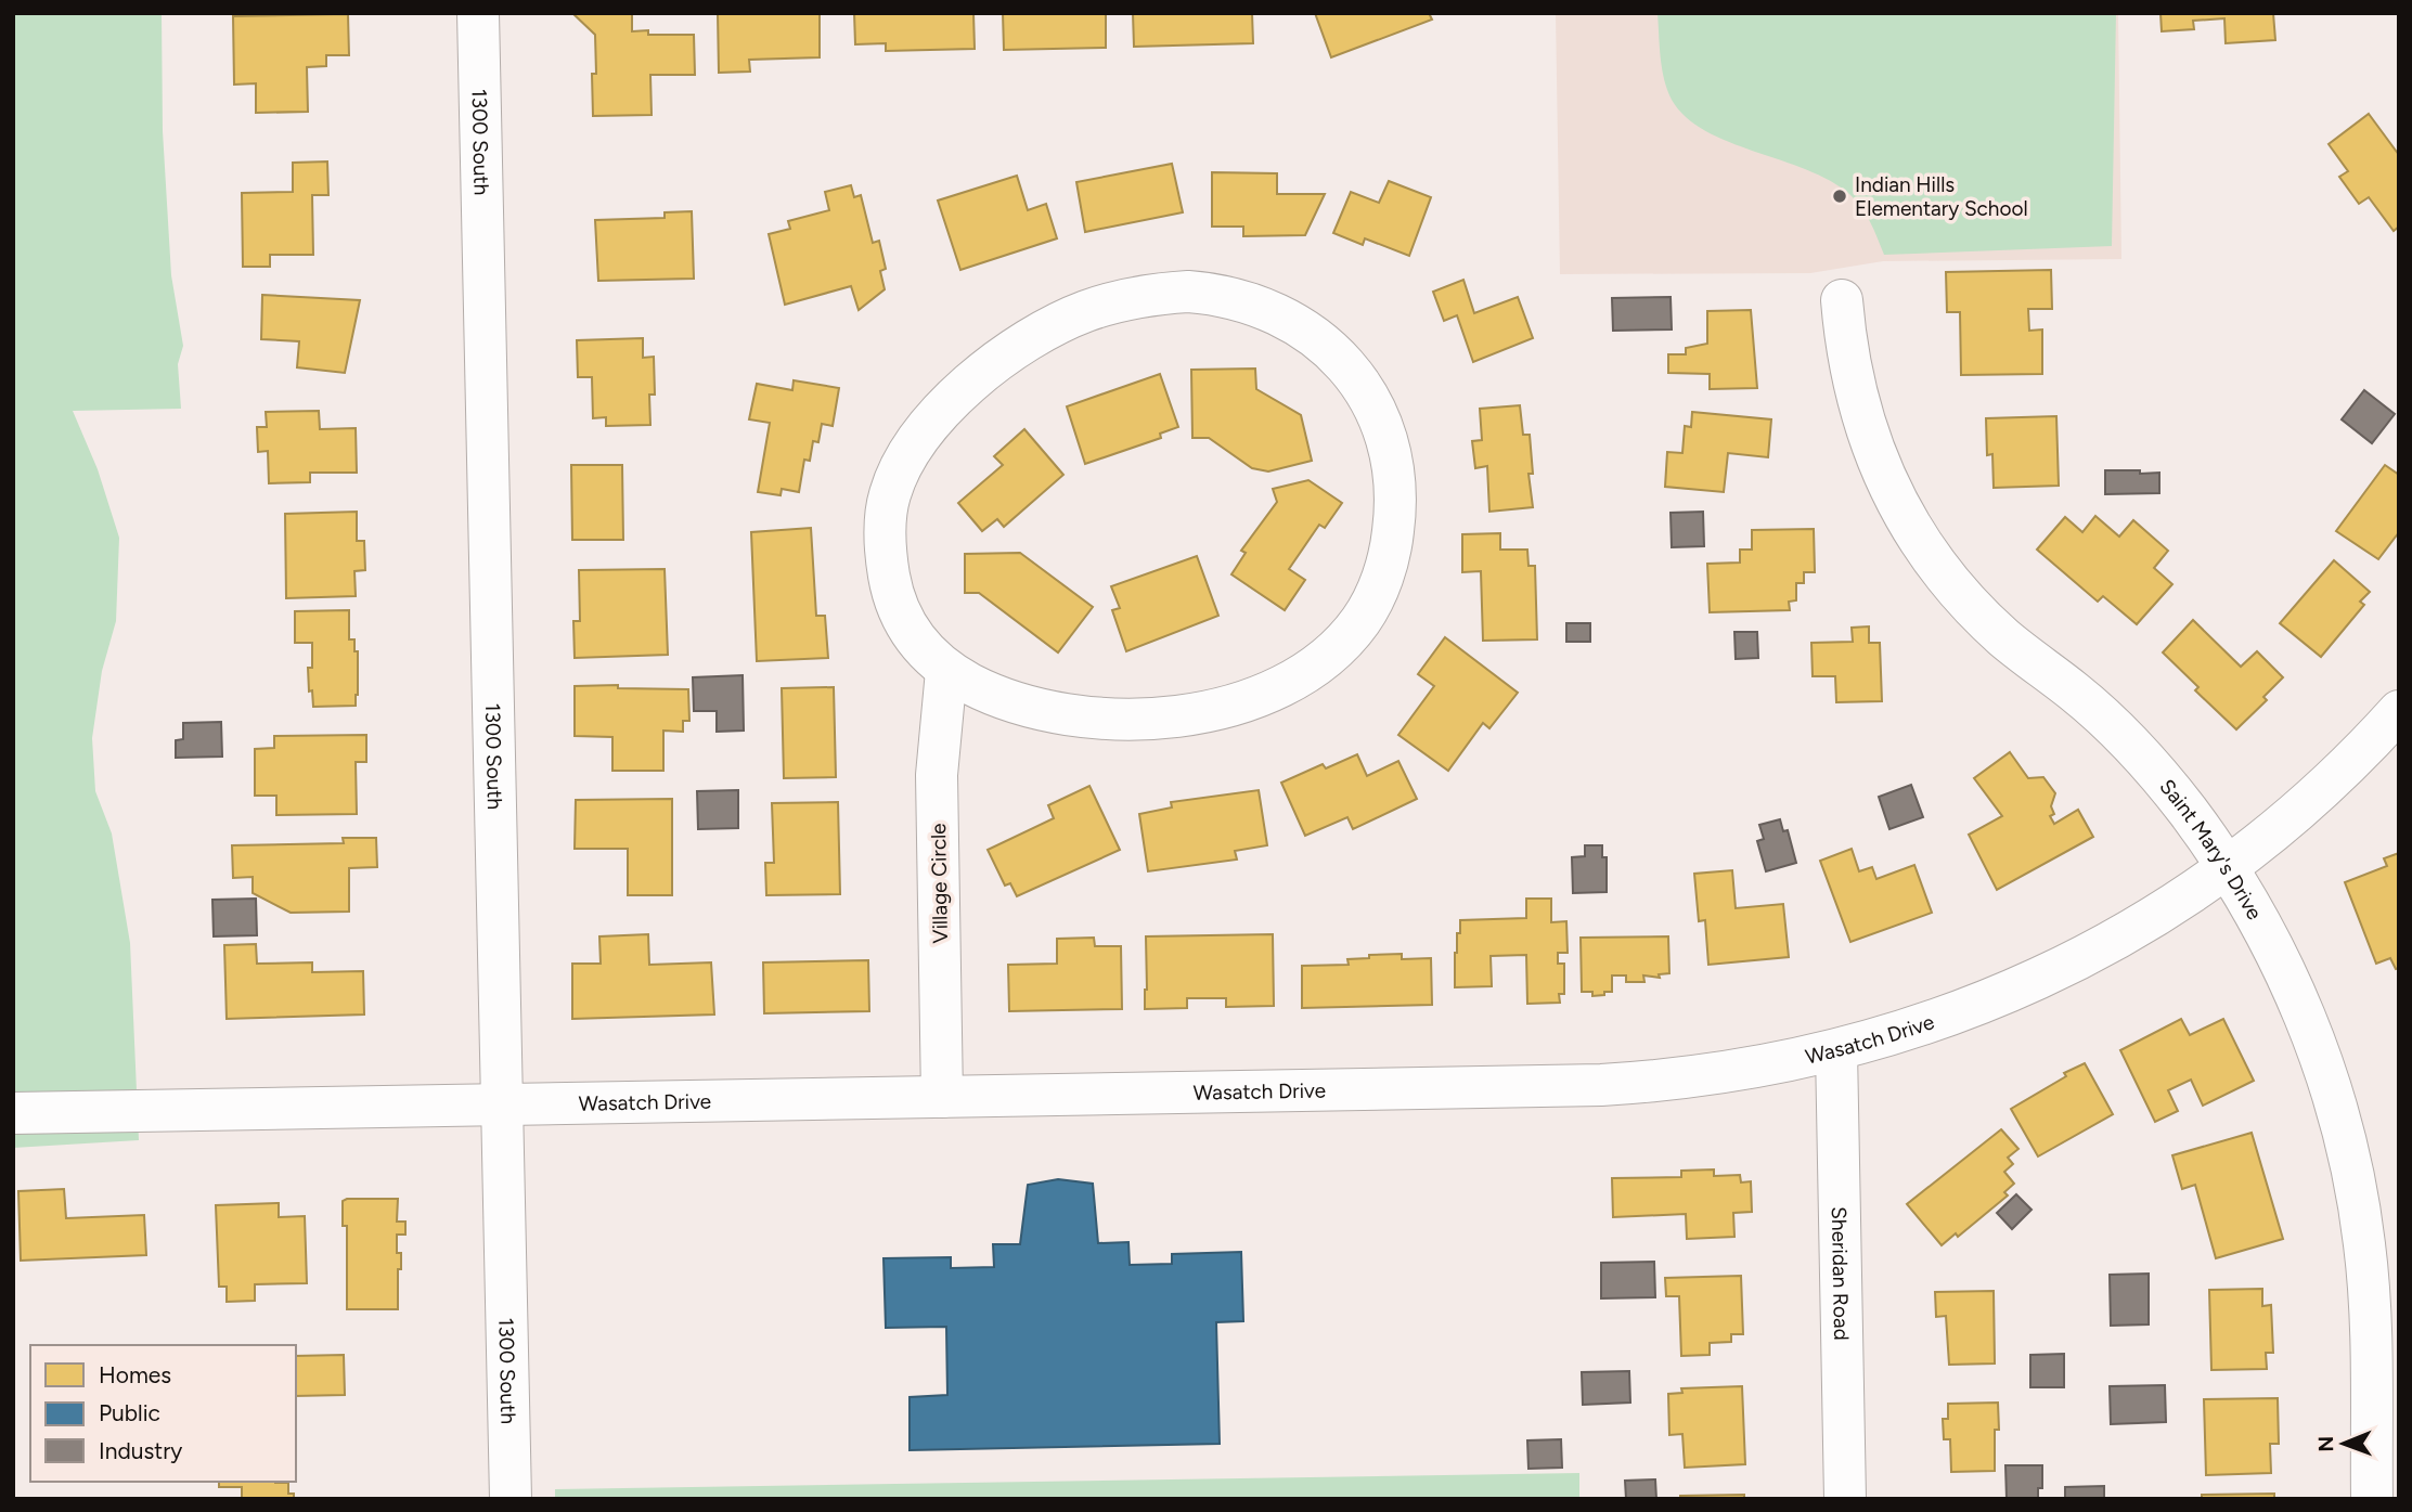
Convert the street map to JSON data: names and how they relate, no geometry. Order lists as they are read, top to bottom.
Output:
{
  "streets": {
    "street": [
      "1300 South",
      "Saint Mary's Drive",
      "Village Circle",
      "Wasatch Drive",
      "Sheridan Road"
    ]
  },
  "crossings": [
    ["1300 South", "Wasatch Drive"],
    ["Saint Mary's Drive", "Wasatch Drive"],
    ["Village Circle", "Wasatch Drive"],
    ["Wasatch Drive", "Sheridan Road"]
  ],
  "places": ["Indian Hills Elementary School"],
  "legend": ["Homes", "Public", "Industry"],
  "north": "left"
}
